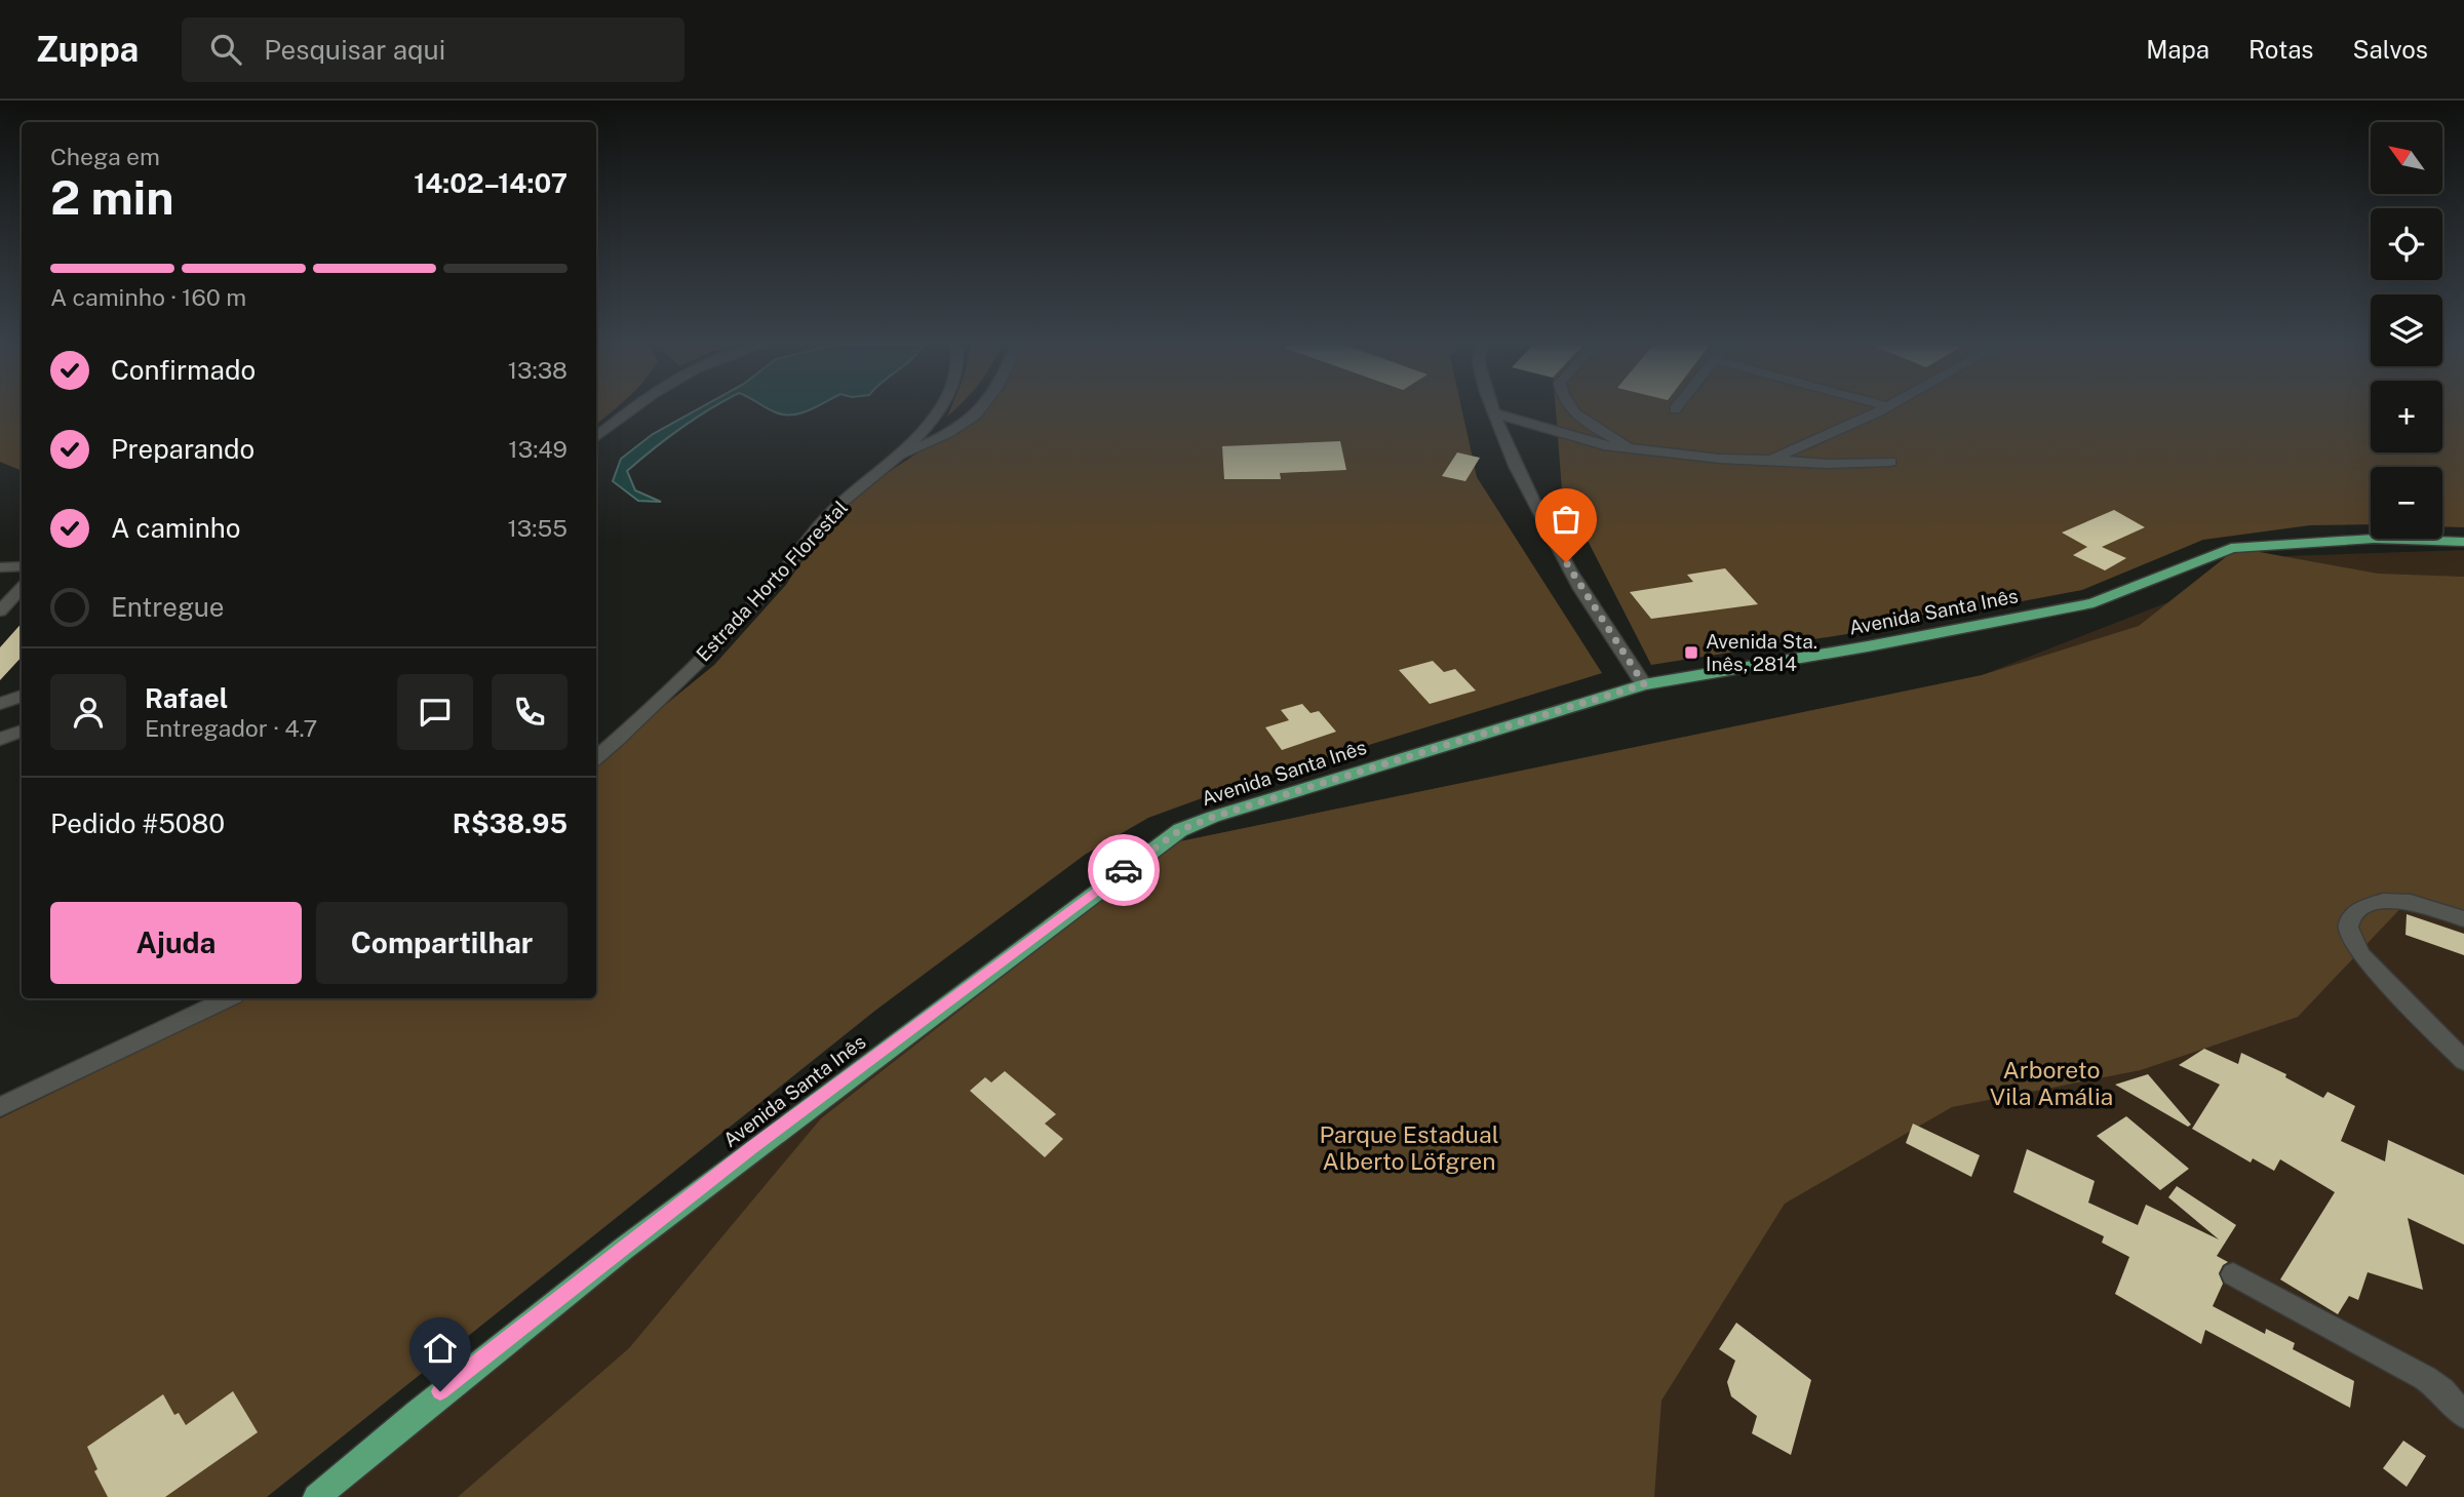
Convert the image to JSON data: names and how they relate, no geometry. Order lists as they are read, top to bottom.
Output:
{
  "streets": {
    "main road": ["Avenida Santa Inês"],
    "street": ["Estrada Horto Florestal"]
  },
  "parks": ["Arboreto Vila Amália", "Parque Estadual Alberto Löfgren"],
  "places": {
    "transit": ["Avenida Sta. Inês, 2814"]
  },
  "north": "top left",
  "page": {
    "header": "Zuppa",
    "search": "Pesquisar aqui",
    "nav": ["Mapa", "Rotas", "Salvos"],
    "map_buttons": ["+", "−"],
    "heading": ["2 min", "Chega em", "14:02–14:07"],
    "panel": [
      "Rafael",
      "Entregador · 4.7",
      "Pedido #5080",
      "R$38.95"
    ],
    "bar": "A caminho · 160 m",
    "list": [
      ["Confirmado", "13:38"],
      ["Preparando", "13:49"],
      ["A caminho", "13:55"],
      "Entregue"
    ],
    "buttons": ["Ajuda", "Compartilhar"]
  }
}
